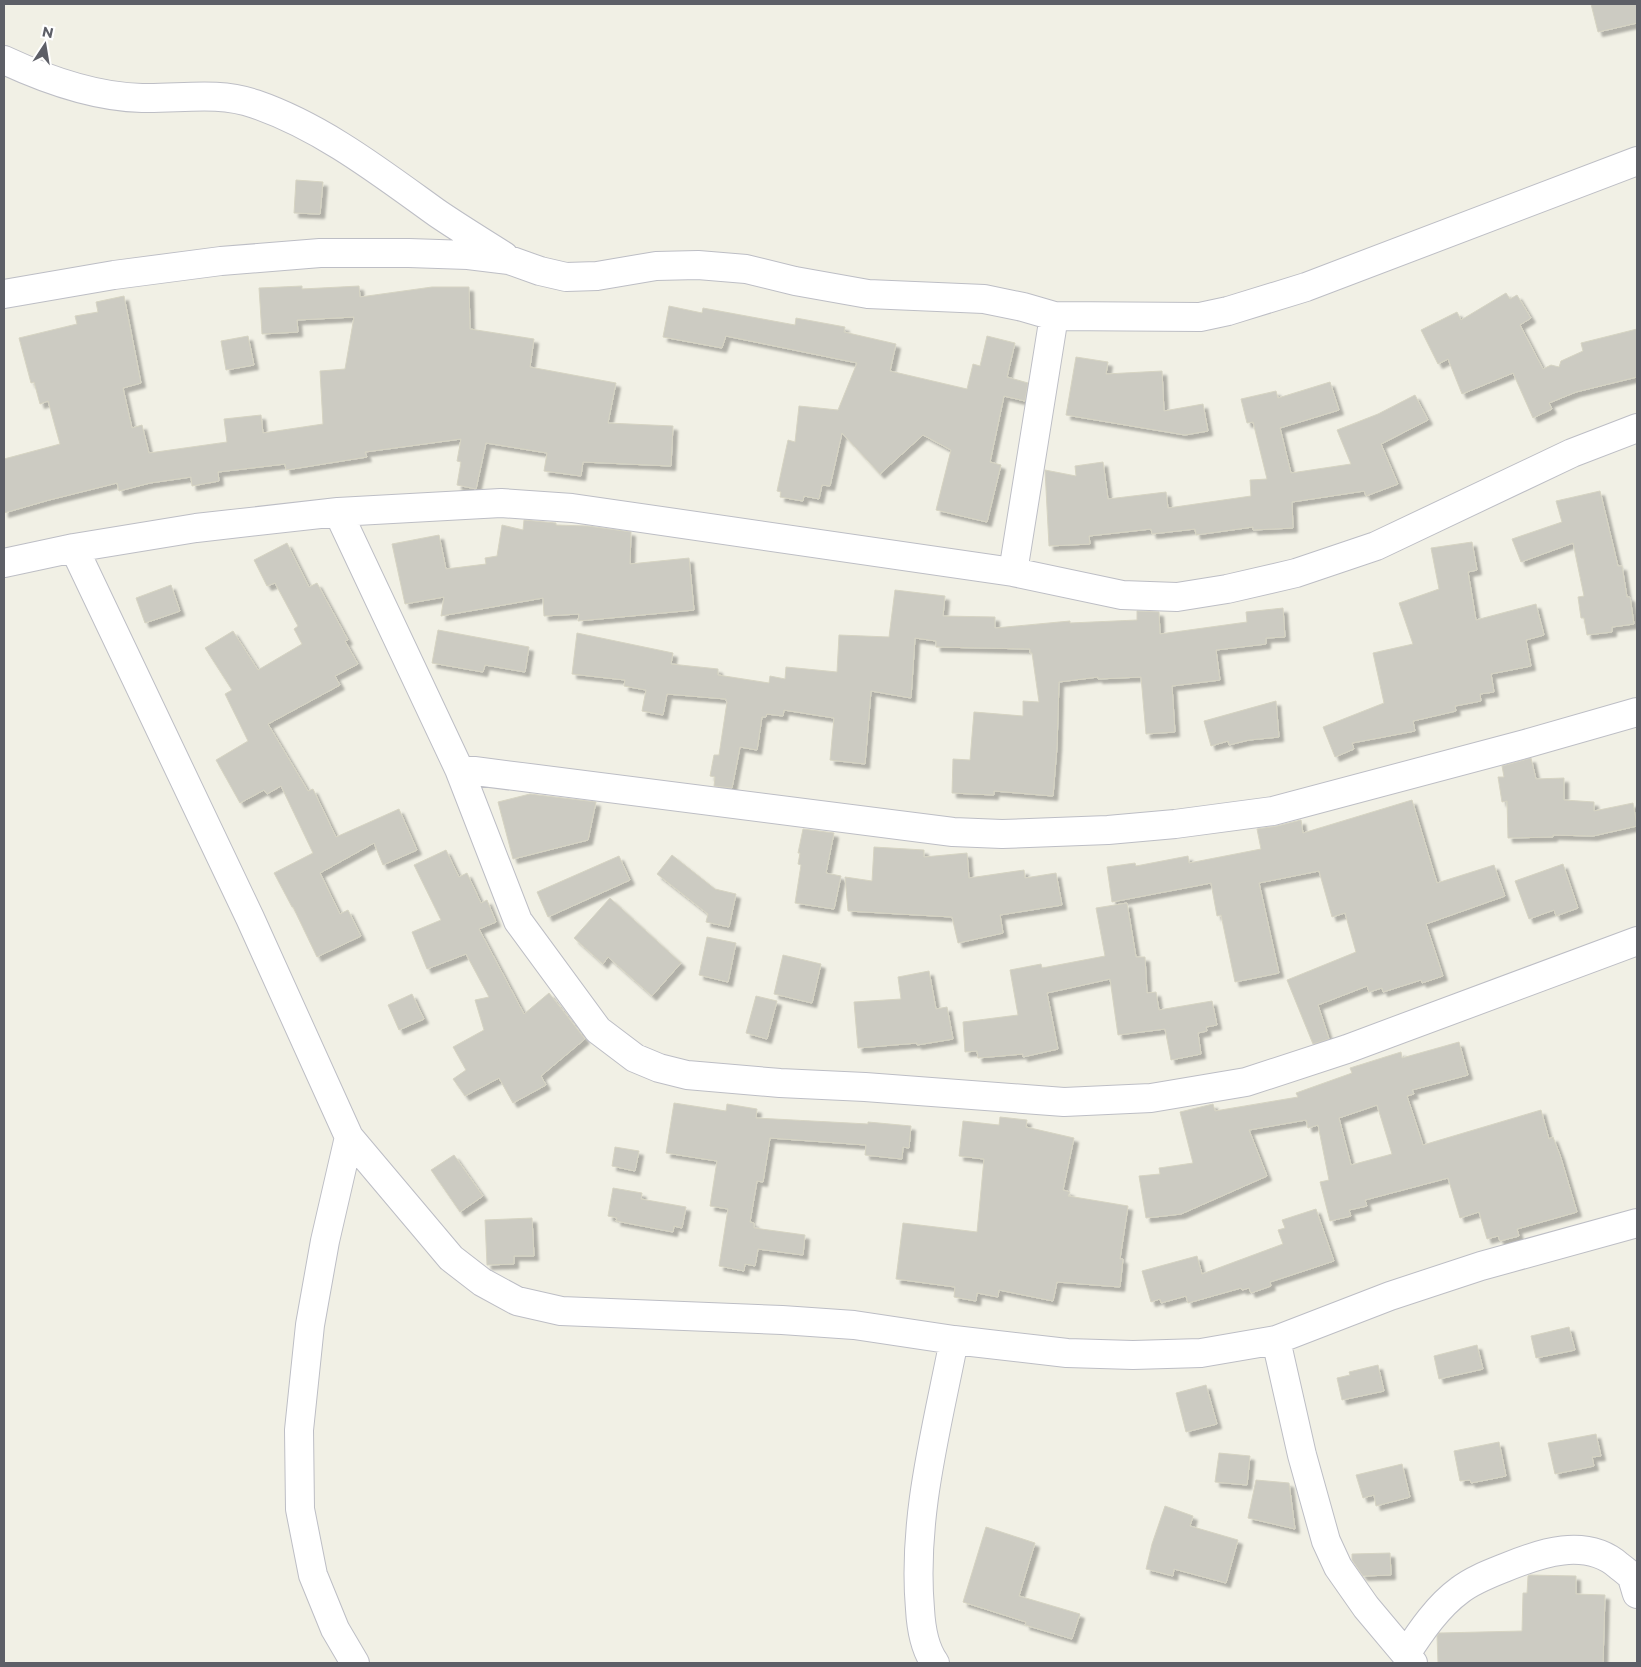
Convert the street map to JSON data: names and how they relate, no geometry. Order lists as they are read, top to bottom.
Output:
{
  "north": "top"
}
